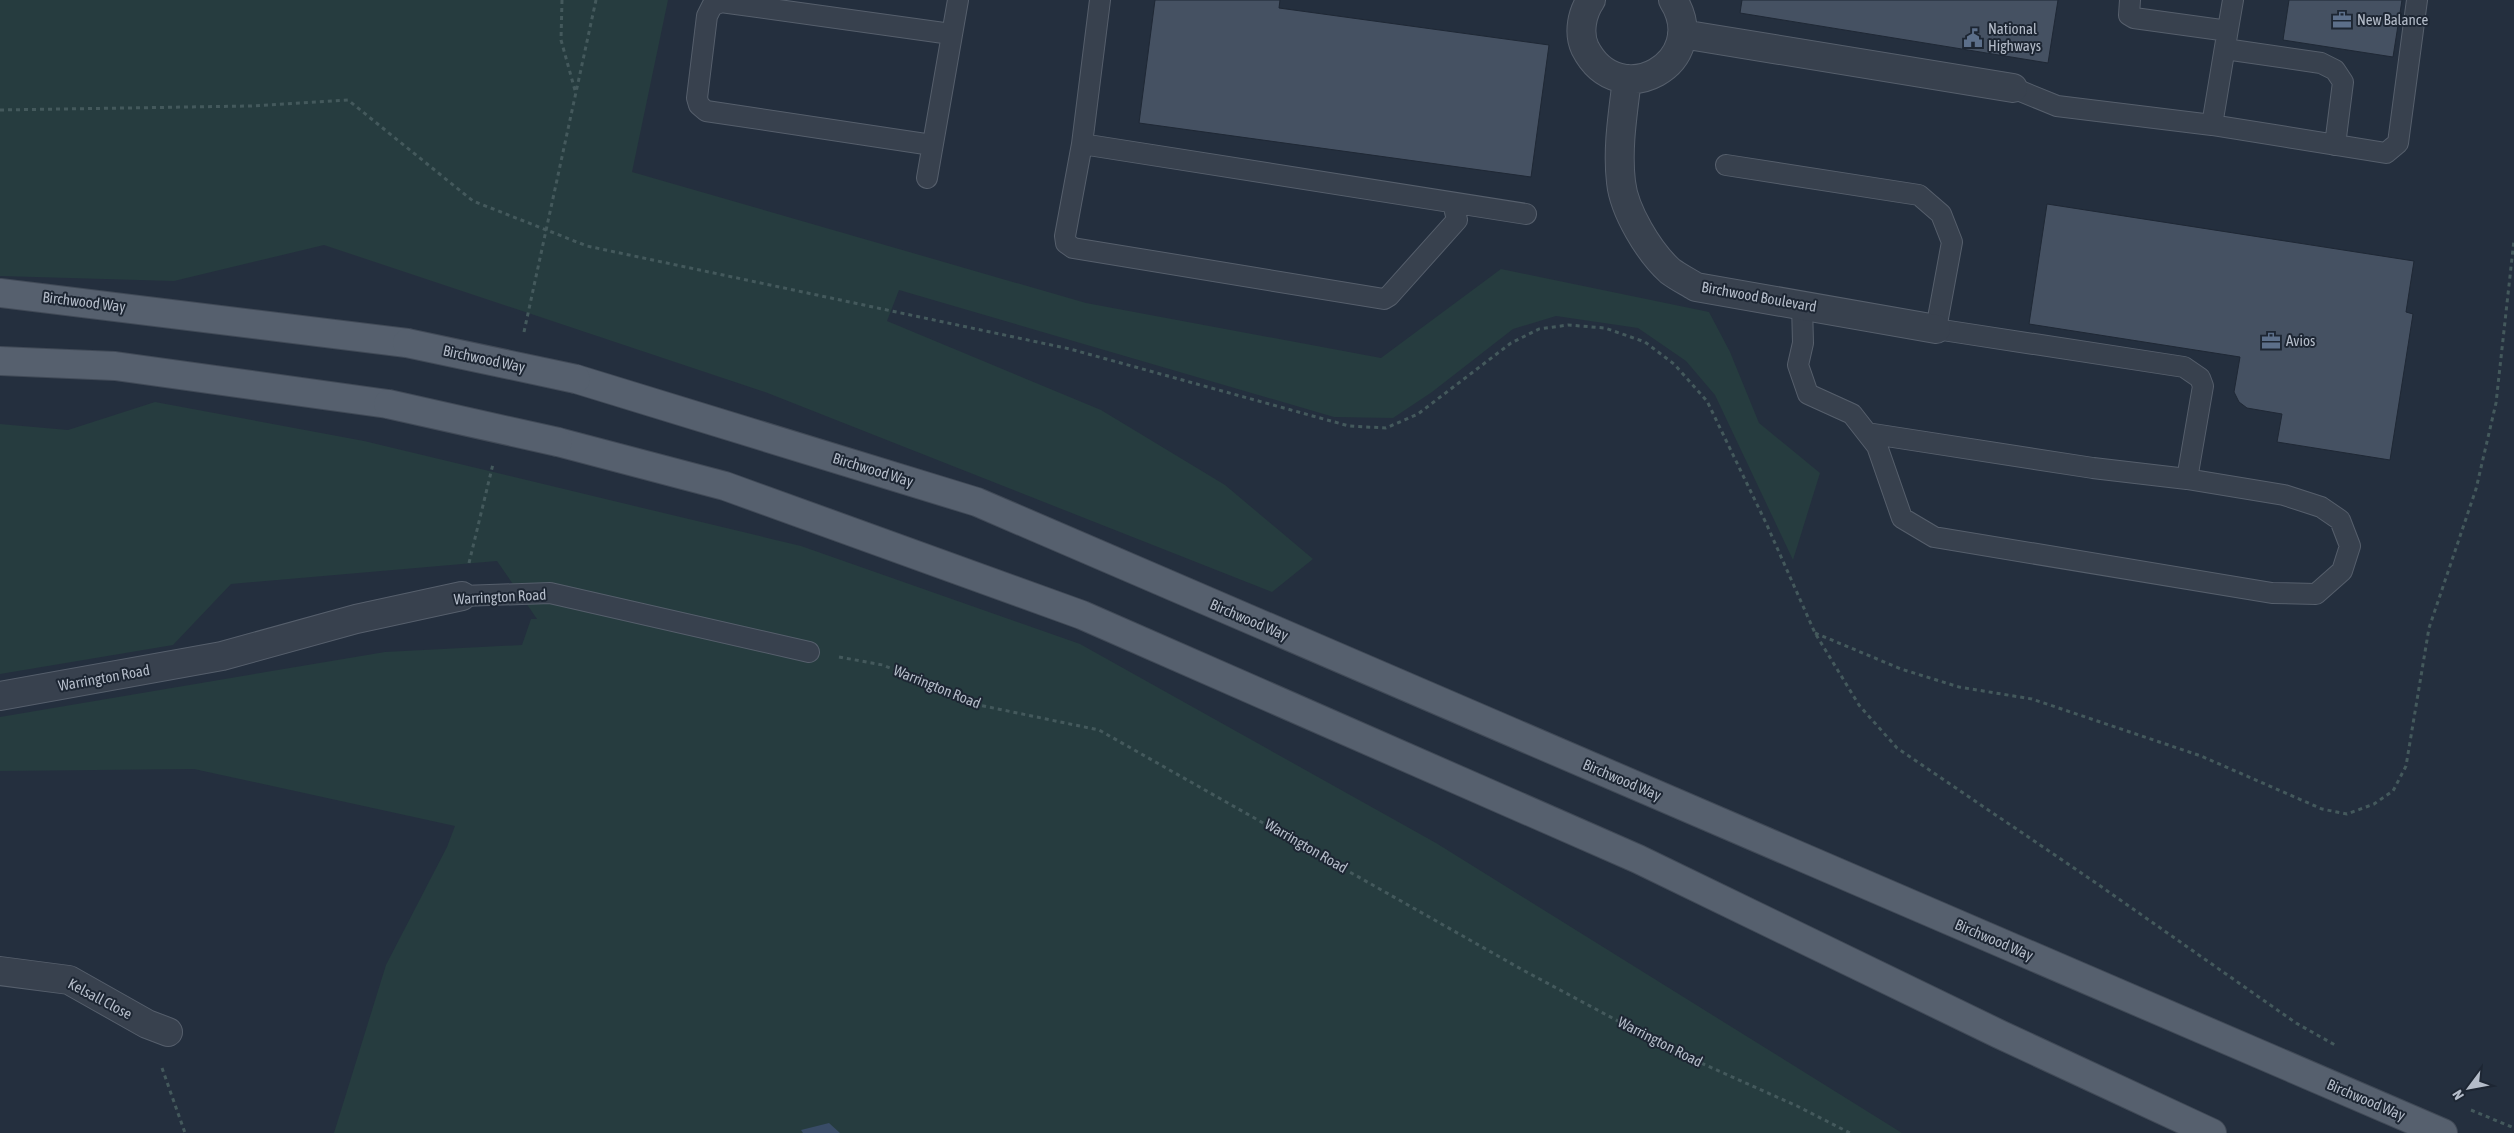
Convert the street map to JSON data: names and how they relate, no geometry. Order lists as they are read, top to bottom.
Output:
{
  "streets": {
    "main road": ["Birchwood Way"],
    "street": ["Birchwood Boulevard", "Warrington Road", "Kelsall Close"]
  },
  "places": {
    "office": ["New Balance", "Avios"],
    "public building": ["National Highways"]
  },
  "north": "bottom left"
}
